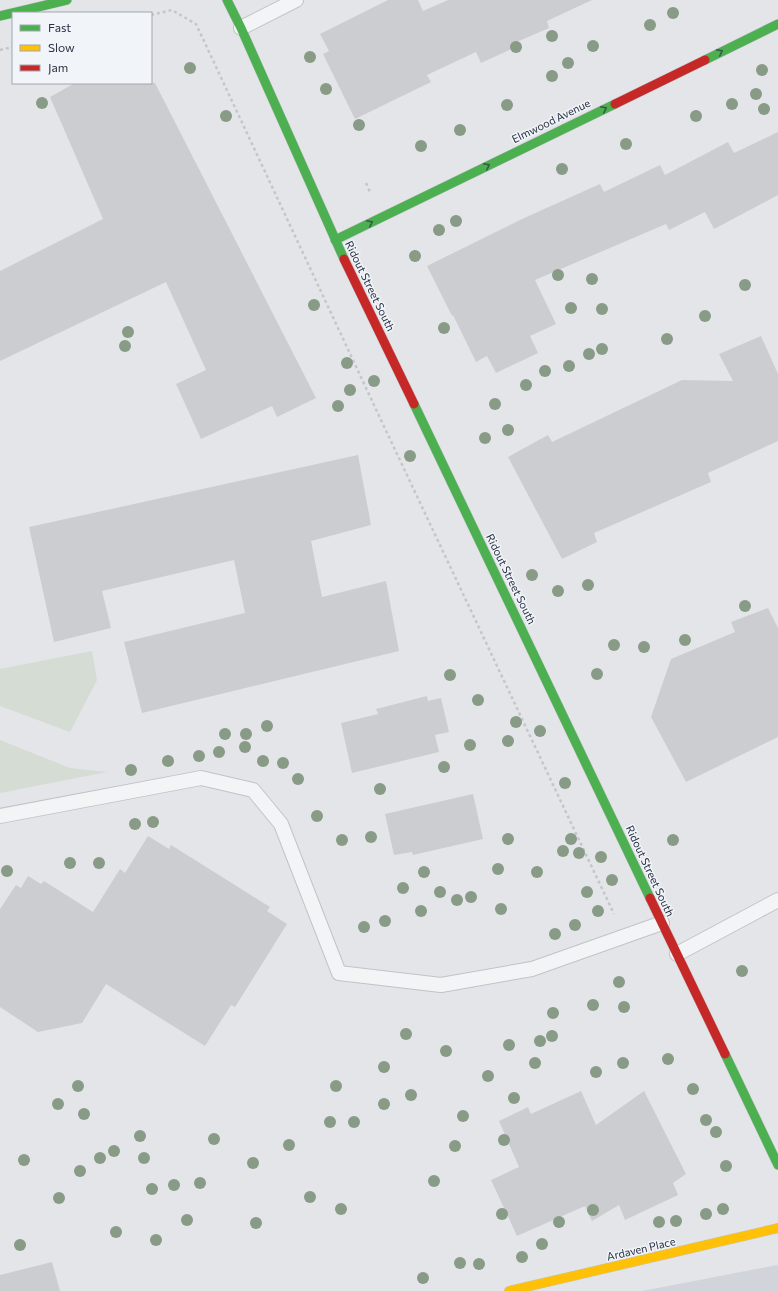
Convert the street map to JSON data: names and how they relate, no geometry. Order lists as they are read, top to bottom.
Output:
{
  "streets": {
    "street": ["Elmwood Avenue", "Ridout Street South", "Ardaven Place"]
  },
  "crossings": [
    ["Elmwood Avenue", "Ridout Street South"]
  ],
  "one_way": ["Elmwood Avenue"],
  "legend": ["Fast", "Slow", "Jam"]
}
